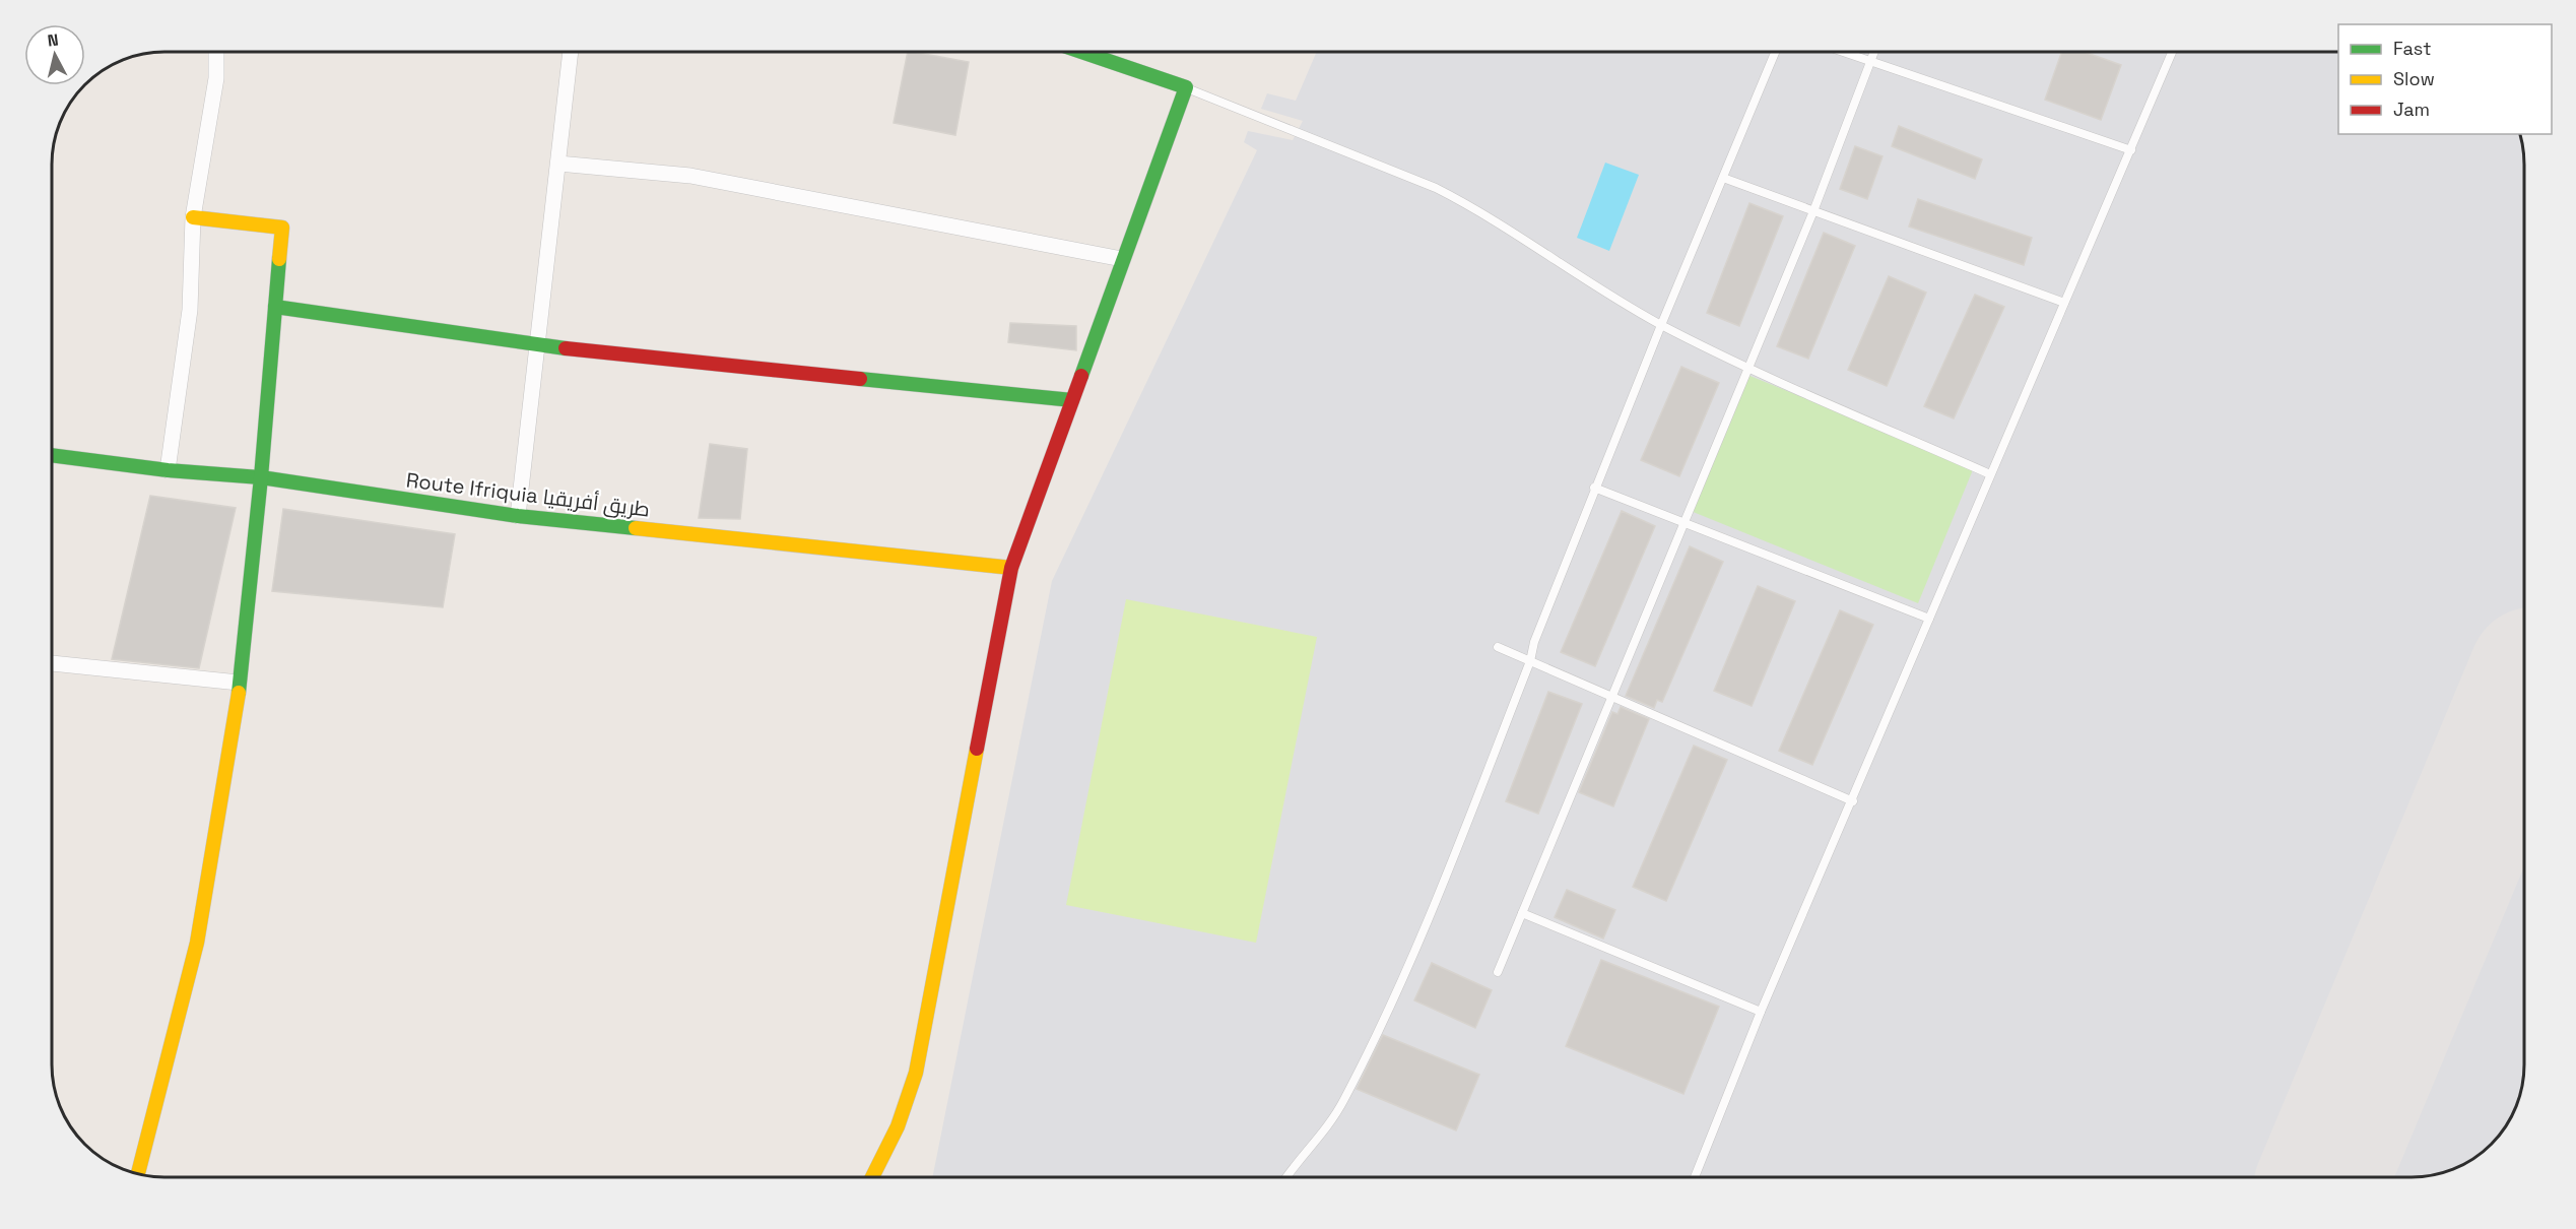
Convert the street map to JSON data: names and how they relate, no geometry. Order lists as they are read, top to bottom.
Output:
{
  "streets": {
    "street": ["Route Ifriquia طريق أفريقيا"]
  },
  "legend": ["Fast", "Slow", "Jam"],
  "north": "top"
}
